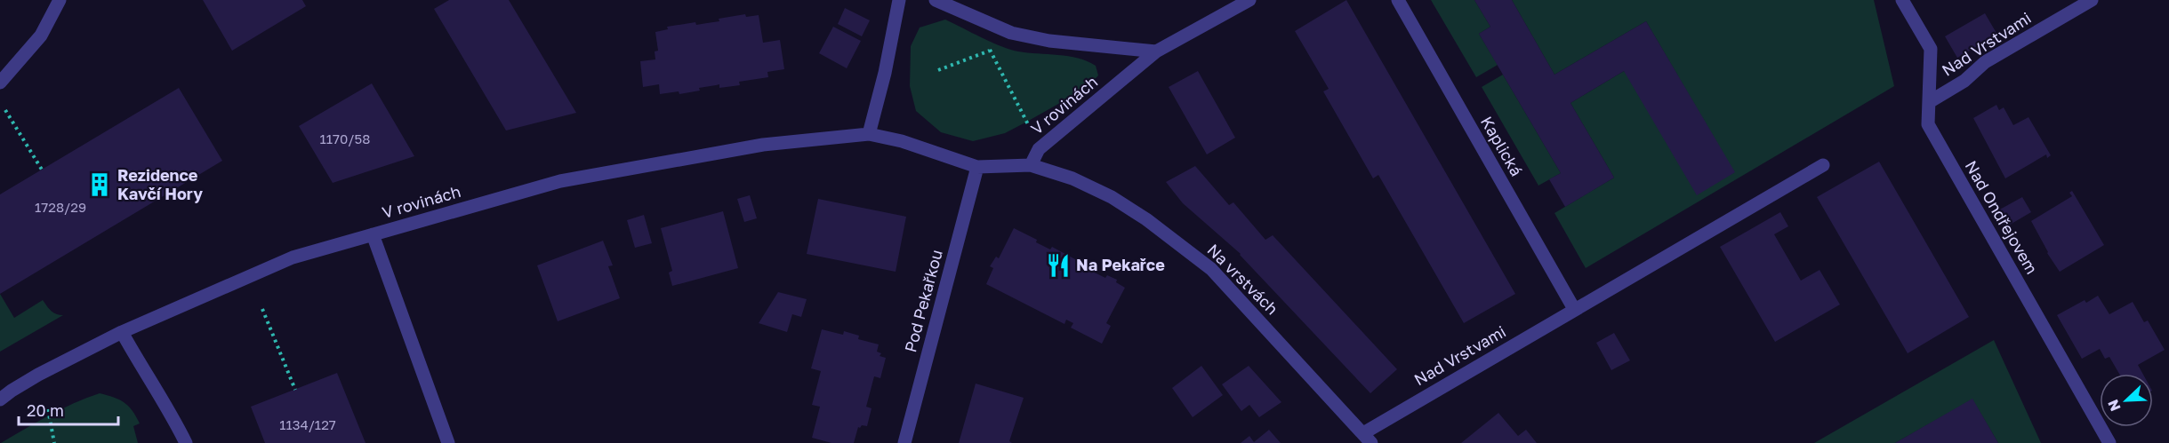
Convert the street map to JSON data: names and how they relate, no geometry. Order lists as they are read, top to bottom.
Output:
{
  "streets": {
    "street": [
      "Nad Vrstvami",
      "V rovinách",
      "Kaplická",
      "Nad Ondřejovem",
      "Na vrstvách",
      "Pod Pekařkou"
    ]
  },
  "crossings": [
    ["Nad Vrstvami", "Kaplická"],
    ["Nad Vrstvami", "Nad Ondřejovem"],
    ["Nad Vrstvami", "Na vrstvách"],
    ["V rovinách", "Na vrstvách"],
    ["V rovinách", "Pod Pekařkou"]
  ],
  "places": {
    "building": ["Rezidence Kavčí Hory"],
    "restaurant": ["Na Pekařce"]
  },
  "house_numbers": ["1170/58", "1728/29", "1134/127"],
  "scale_bar": "20 m",
  "north": "bottom left"
}
